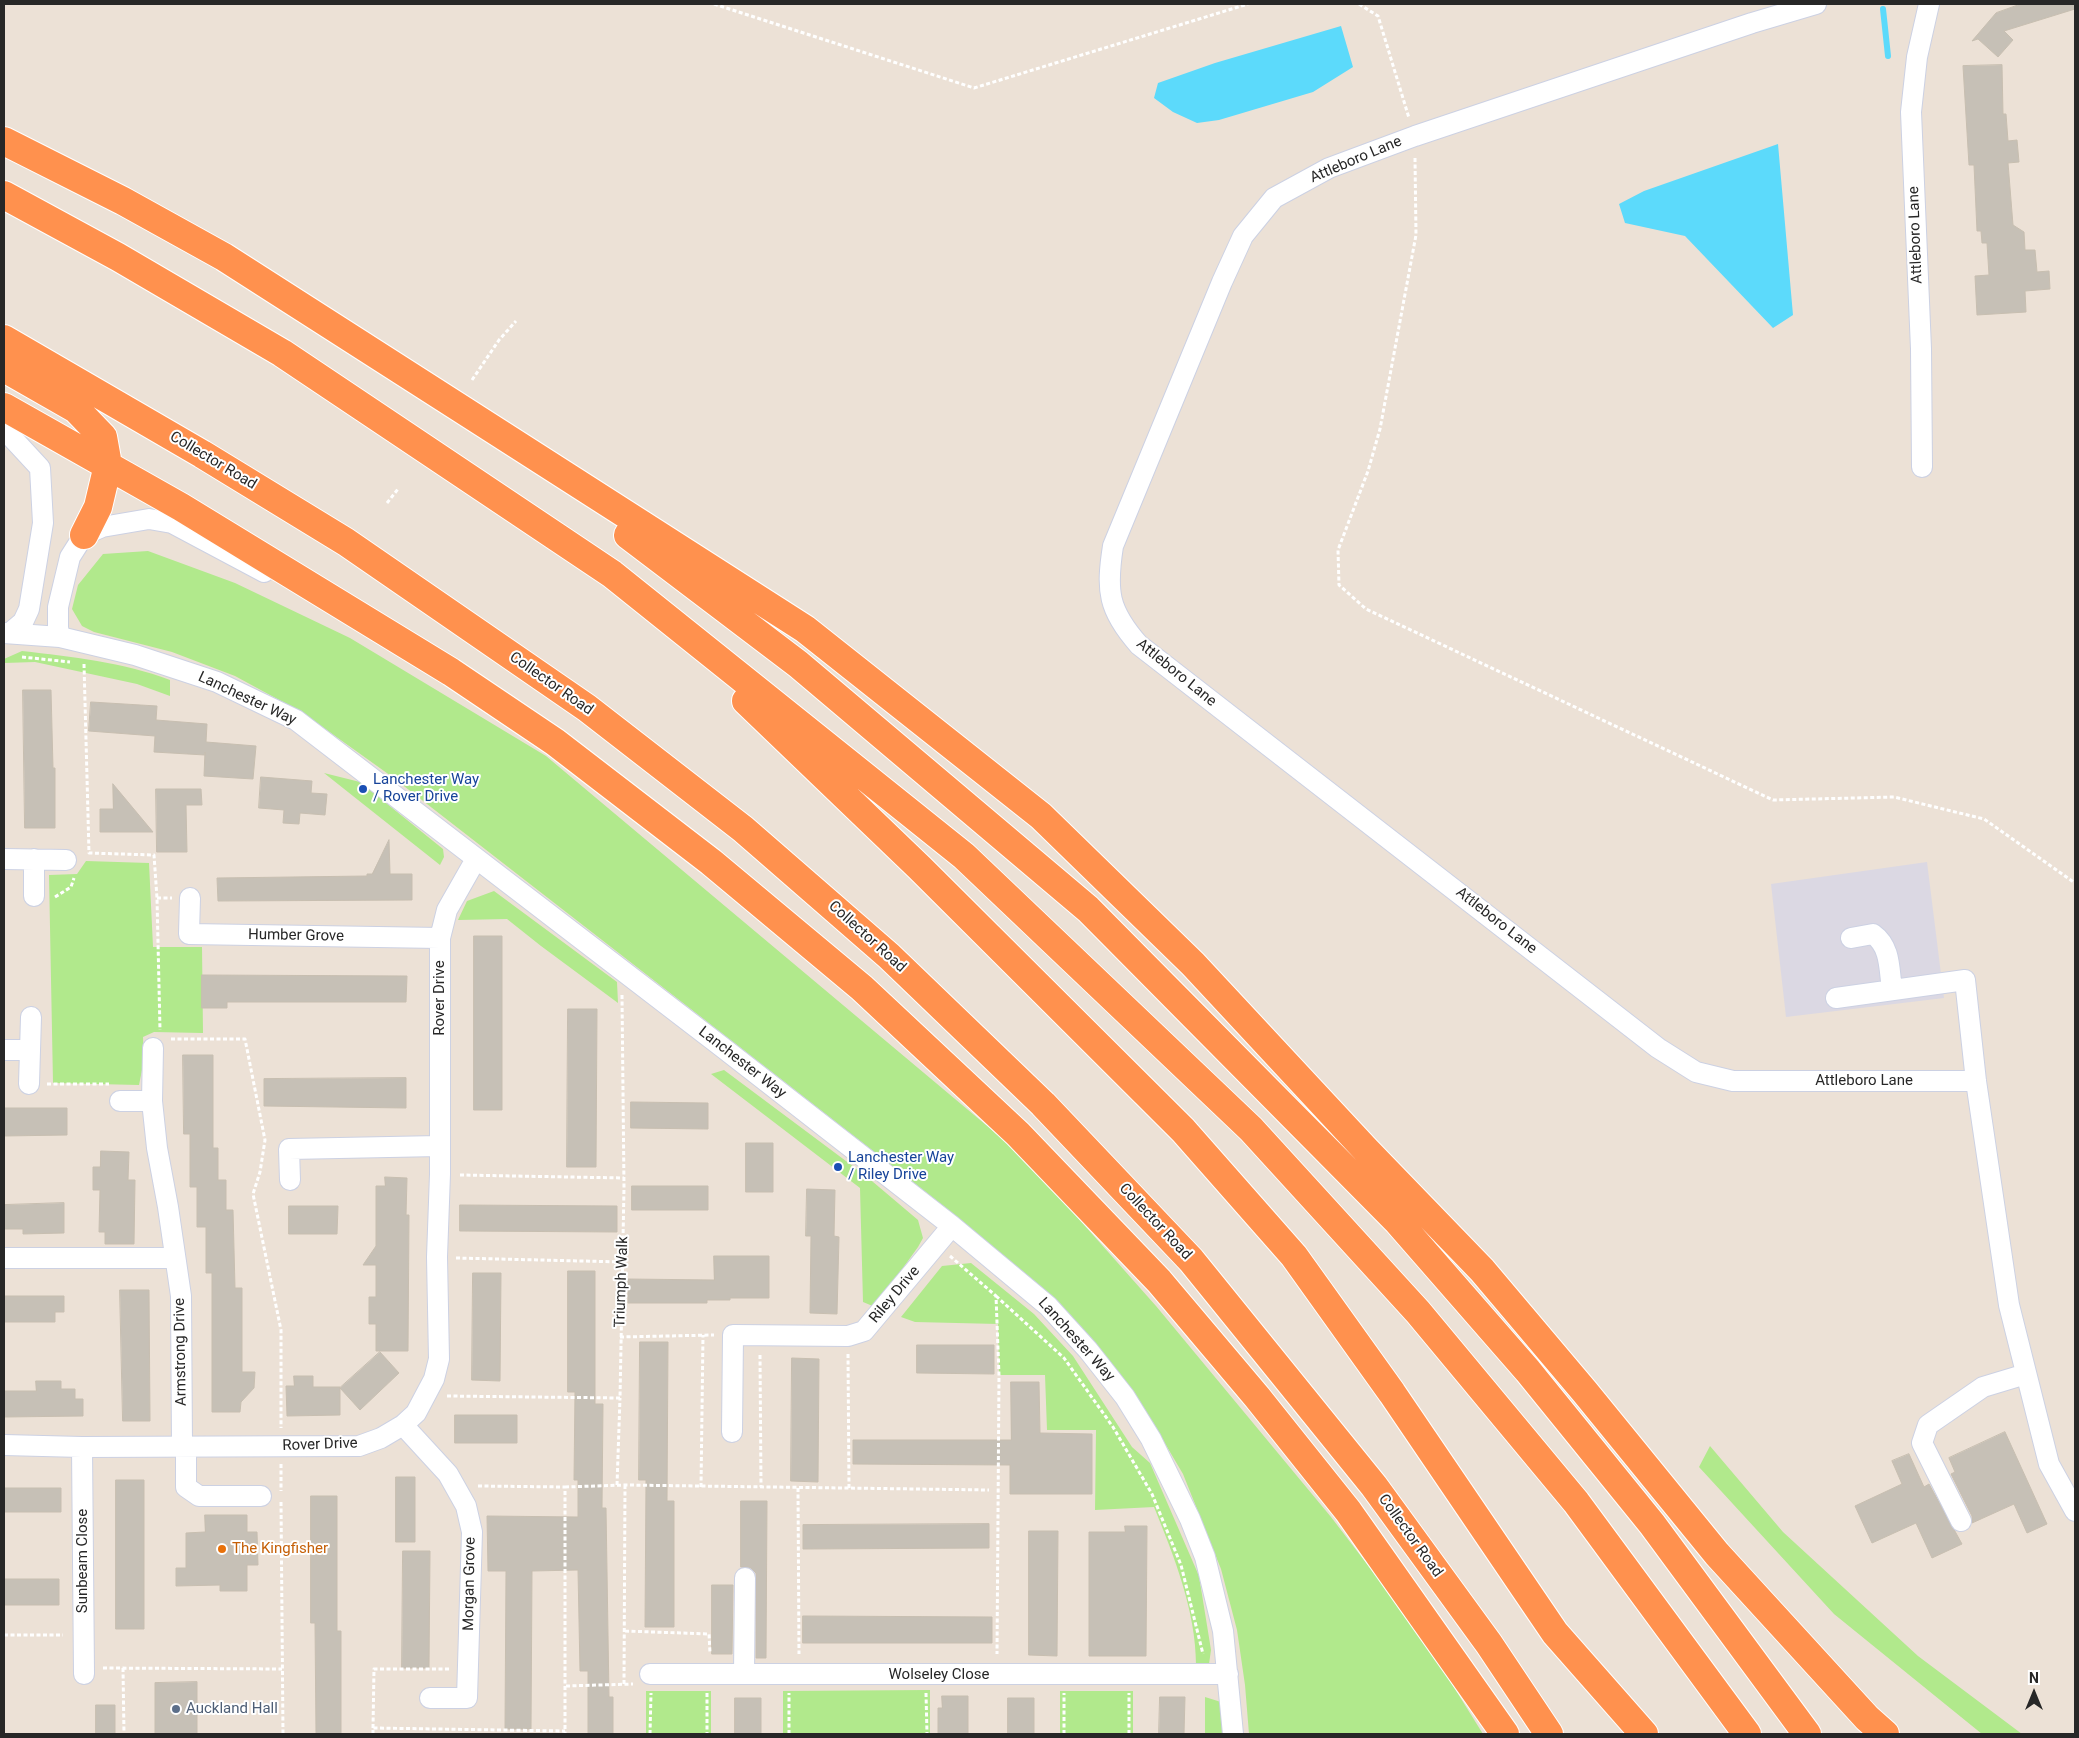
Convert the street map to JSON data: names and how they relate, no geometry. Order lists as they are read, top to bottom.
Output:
{
  "streets": {
    "highway": ["Collector Road"],
    "street": [
      "Attleboro Lane",
      "Lanchester Way",
      "Humber Grove",
      "Rover Drive",
      "Riley Drive",
      "Armstrong Drive",
      "Sunbeam Close",
      "Morgan Grove",
      "Wolseley Close"
    ],
    "path": ["Triumph Walk"]
  },
  "crossings": [
    ["Lanchester Way", "Rover Drive"],
    ["Lanchester Way", "Triumph Walk"],
    ["Lanchester Way", "Riley Drive"],
    ["Lanchester Way", "Wolseley Close"],
    ["Humber Grove", "Rover Drive"],
    ["Rover Drive", "Armstrong Drive"],
    ["Rover Drive", "Sunbeam Close"],
    ["Rover Drive", "Morgan Grove"]
  ],
  "places": [
    "Lanchester Way / Rover Drive",
    "Lanchester Way / Riley Drive",
    "The Kingfisher",
    "Auckland Hall"
  ],
  "north": "top"
}
